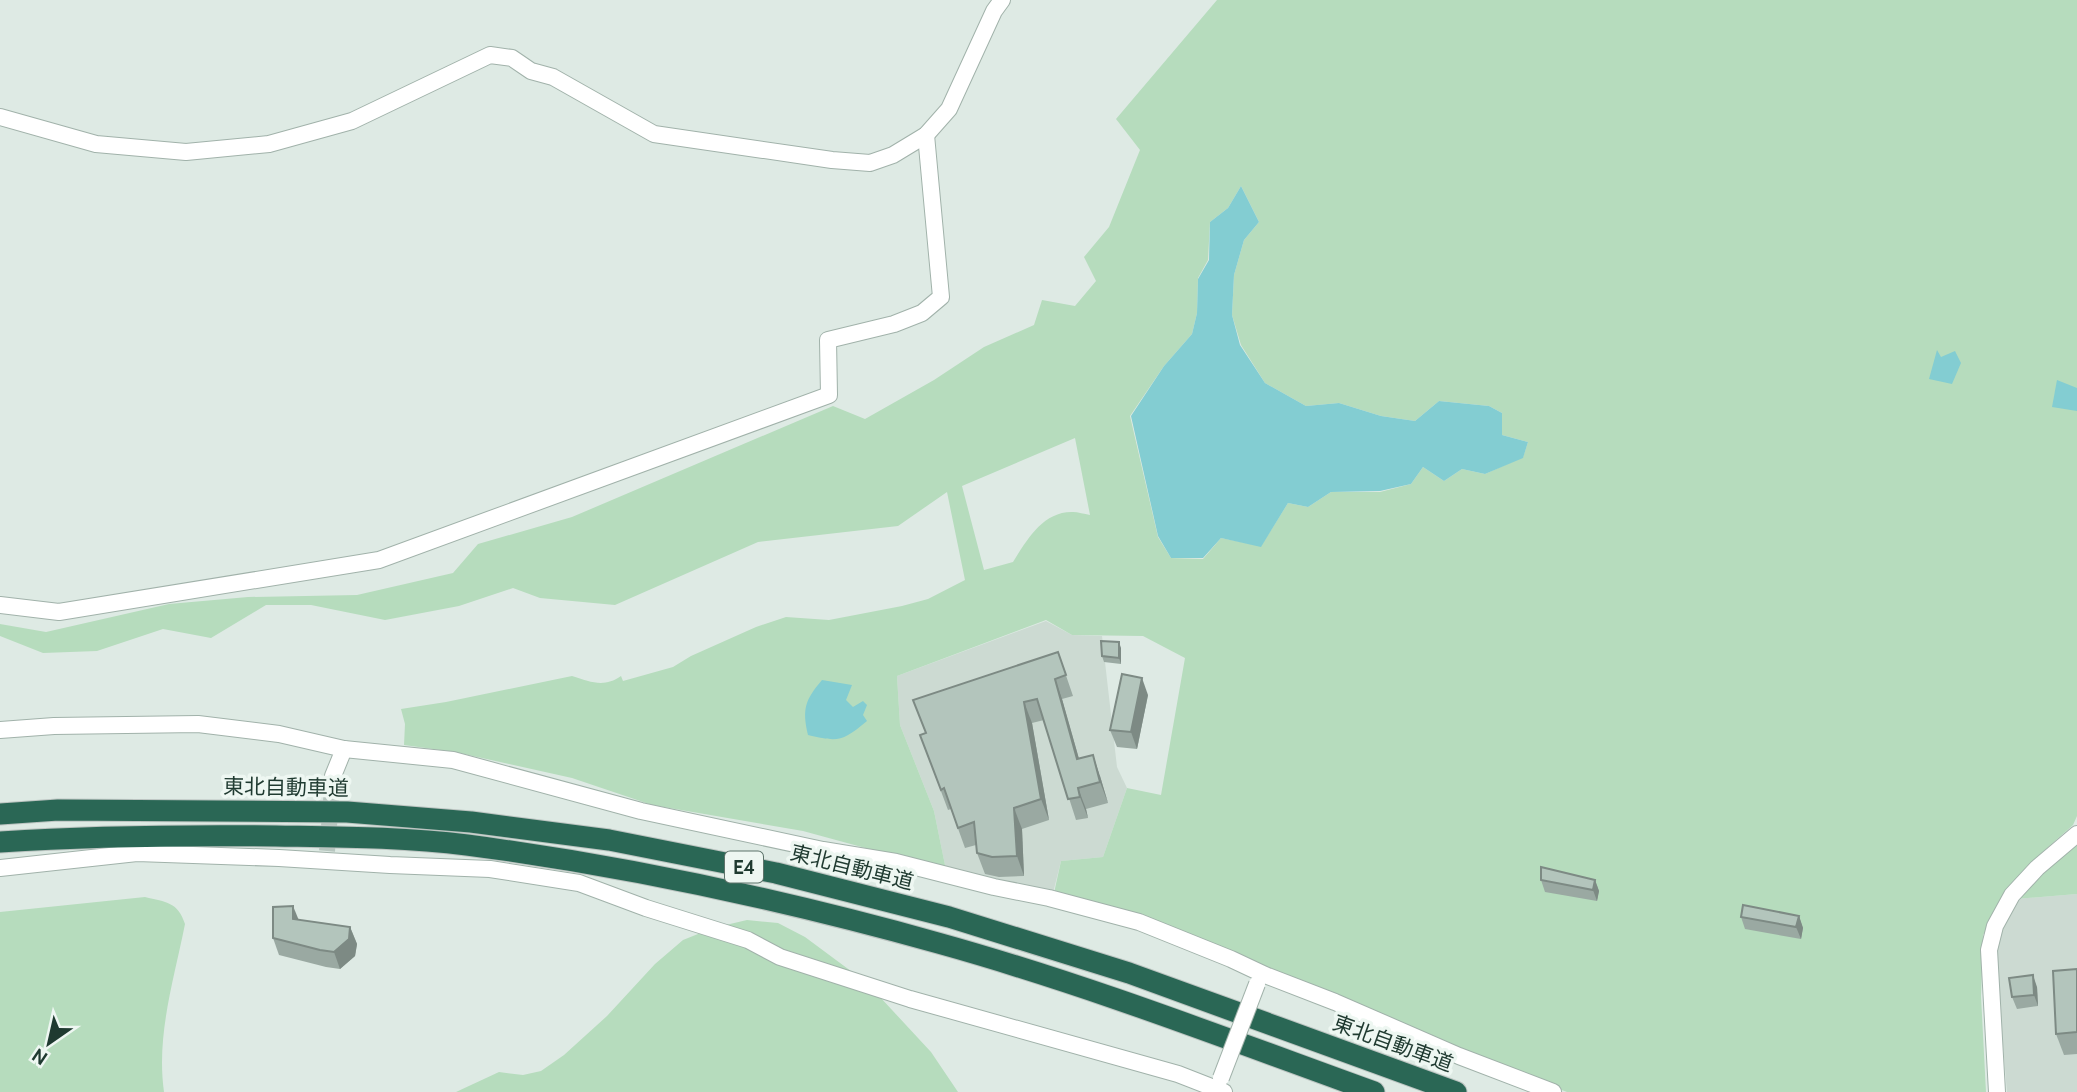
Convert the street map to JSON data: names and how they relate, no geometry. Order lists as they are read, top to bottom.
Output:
{
  "streets": {
    "highway": ["東北自動車道", "E4"]
  },
  "north": "bottom left"
}
